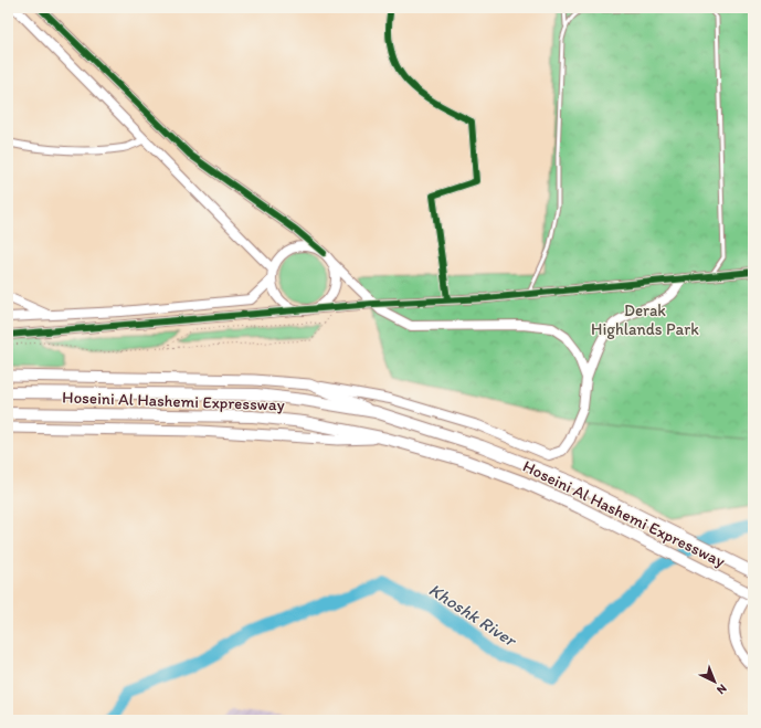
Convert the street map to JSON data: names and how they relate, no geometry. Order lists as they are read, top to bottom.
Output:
{
  "streets": {
    "highway": ["Hoseini Al Hashemi Expressway"]
  },
  "water": ["Khoshk River"],
  "parks": ["Derak Highlands Park"],
  "north": "bottom right"
}
